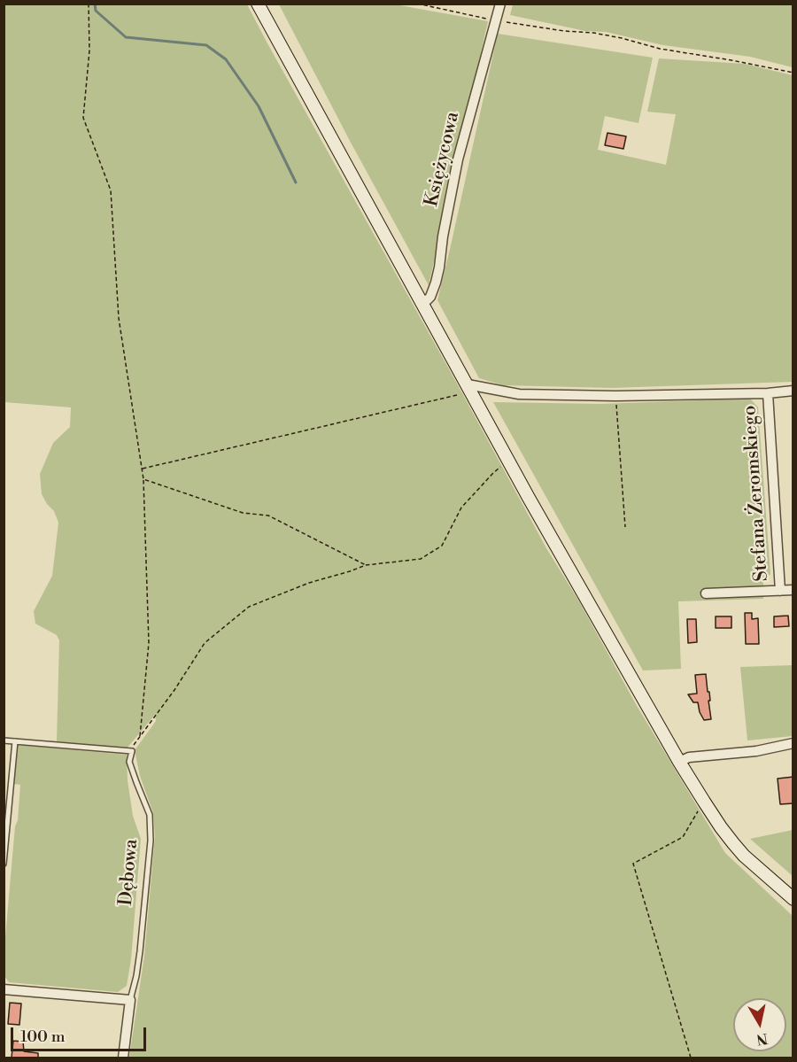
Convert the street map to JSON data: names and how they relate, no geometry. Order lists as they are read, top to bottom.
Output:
{
  "streets": {
    "street": ["Księżycowa", "Stefana Żeromskiego", "Dębowa"]
  },
  "scale_bar": "100 m",
  "north": "bottom"
}
